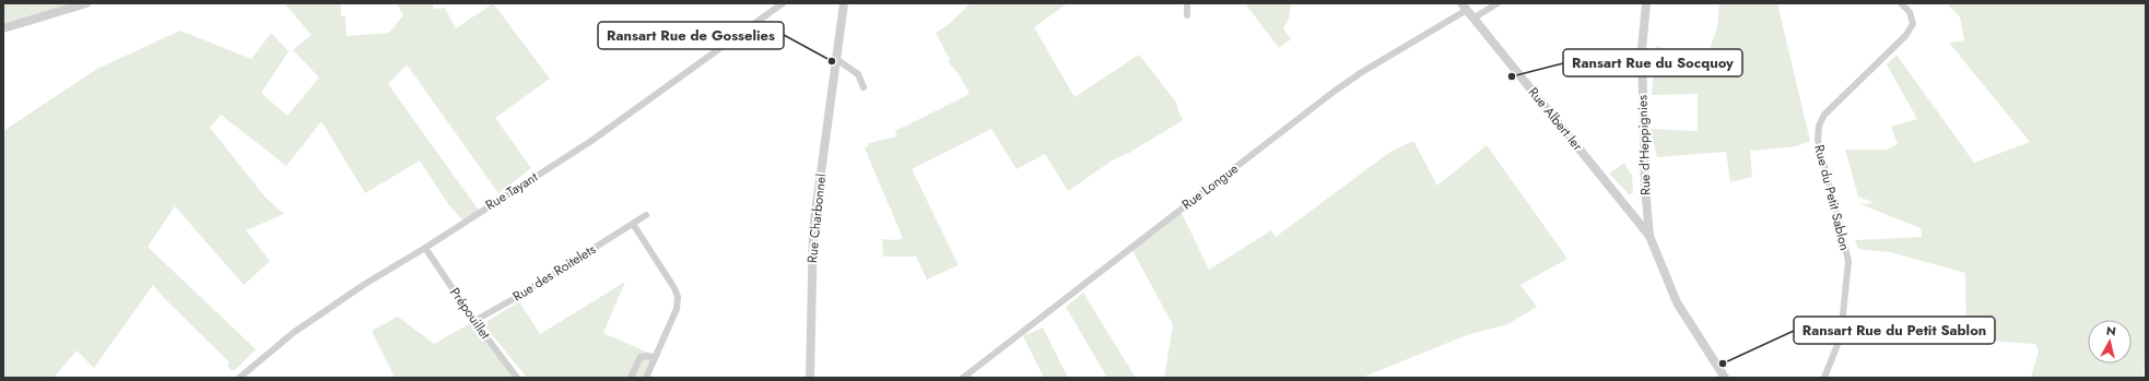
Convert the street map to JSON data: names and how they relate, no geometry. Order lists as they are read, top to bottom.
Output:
{
  "streets": {
    "street": [
      "Rue Albert Ier",
      "Rue d'Heppignies",
      "Rue Longue",
      "Rue Tayant",
      "Rue du Petit Sablon",
      "Rue Charbonnel",
      "Rue des Roitelets",
      "Prépouillet"
    ]
  },
  "crossings": [
    ["Rue Albert Ier", "Rue d'Heppignies"],
    ["Rue Albert Ier", "Rue Longue"],
    ["Rue Tayant", "Prépouillet"],
    ["Rue des Roitelets", "Prépouillet"]
  ],
  "places": ["Ransart Rue de Gosselies", "Ransart Rue du Socquoy", "Ransart Rue du Petit Sablon"],
  "north": "top"
}
